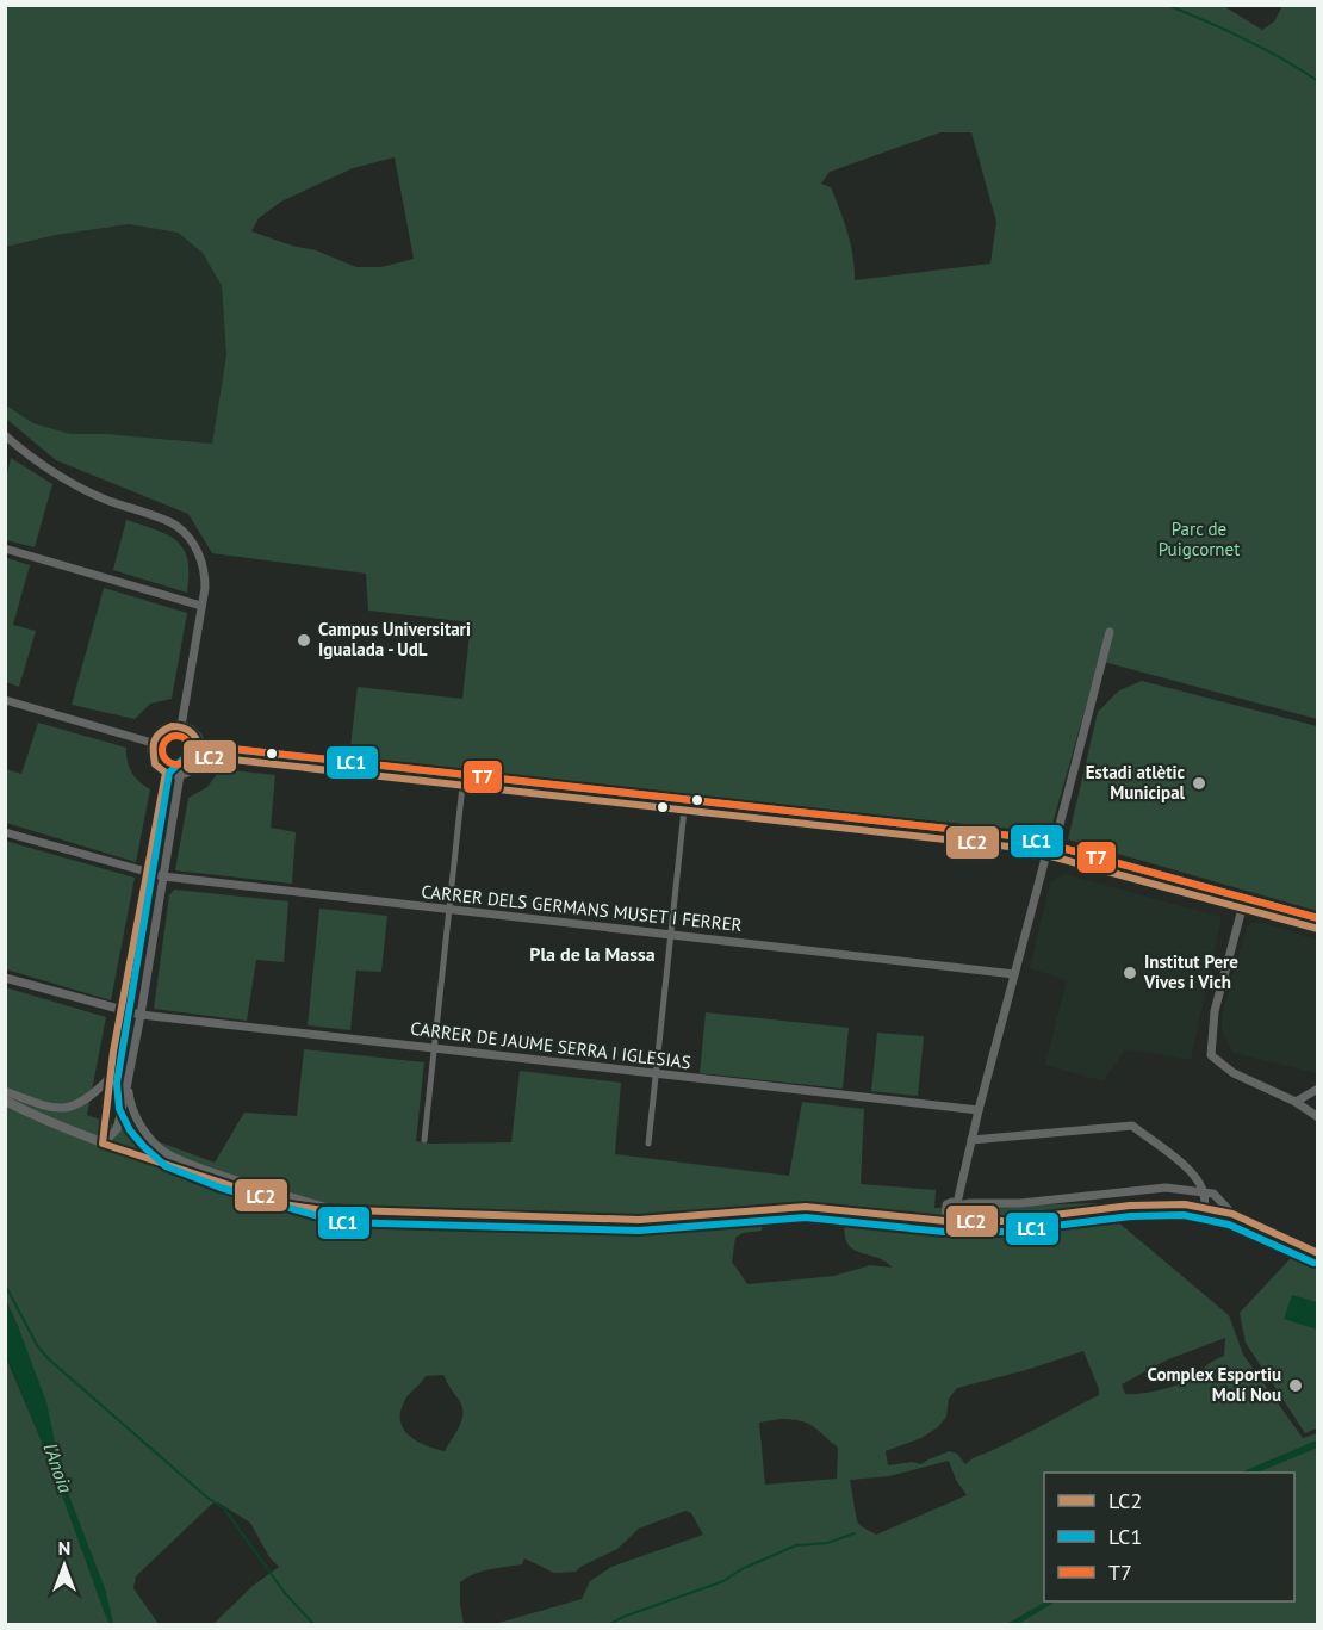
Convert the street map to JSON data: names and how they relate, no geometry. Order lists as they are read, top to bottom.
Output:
{
  "streets": {
    "street": ["CARRER DELS GERMANS MUSET I FERRER", "CARRER DE JAUME SERRA I IGLESIAS"]
  },
  "districts": ["Pla de la Massa"],
  "water": ["l'Anoia"],
  "parks": ["Parc de Puigcornet"],
  "places": [
    "Campus Universitari Igualada - UdL",
    "Estadi atlètic Municipal",
    "Institut Pere Vives i Vich",
    "Complex Esportiu Molí Nou"
  ],
  "lines": ["transit line LC2", "transit line T7", "transit line LC1"],
  "legend": ["LC2", "LC1", "T7"],
  "north": "top"
}
